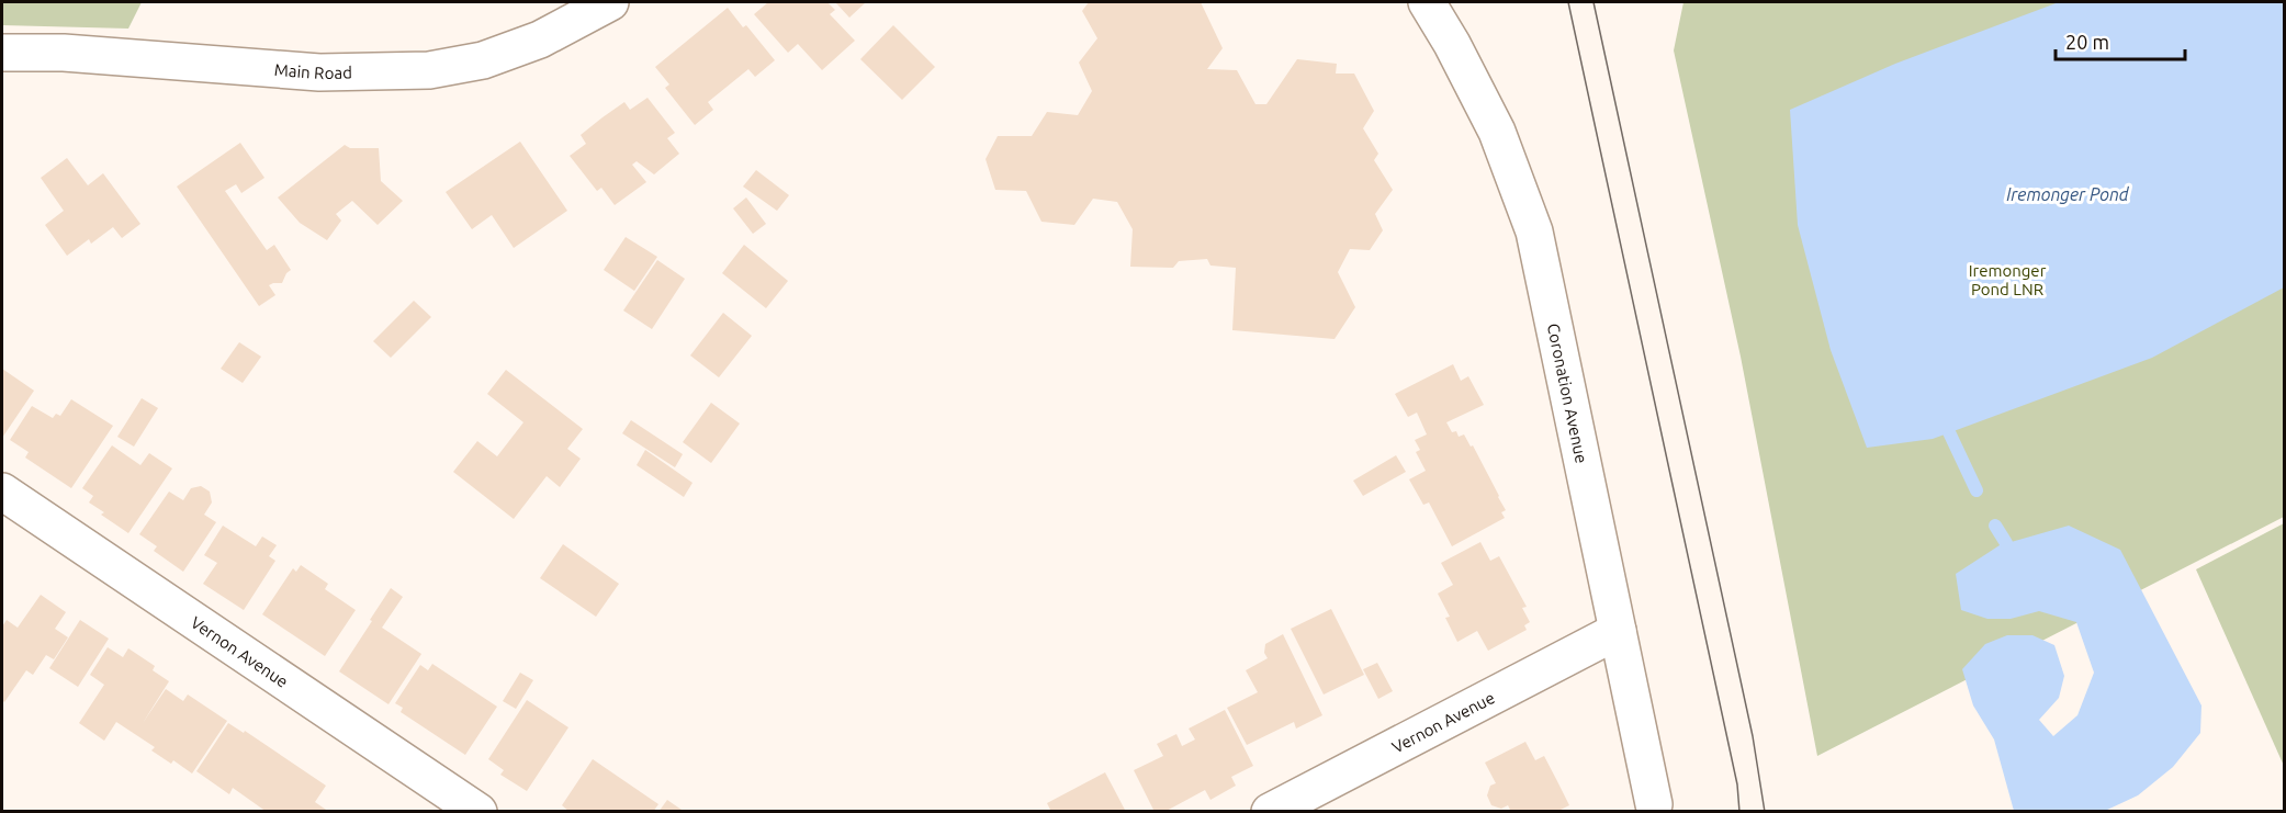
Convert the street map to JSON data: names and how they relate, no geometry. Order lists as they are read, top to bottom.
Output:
{
  "streets": {
    "street": ["Main Road", "Coronation Avenue", "Vernon Avenue"]
  },
  "crossings": [
    ["Coronation Avenue", "Vernon Avenue"]
  ],
  "water": ["Iremonger Pond"],
  "parks": ["Iremonger Pond LNR"],
  "scale_bar": "20 m"
}
